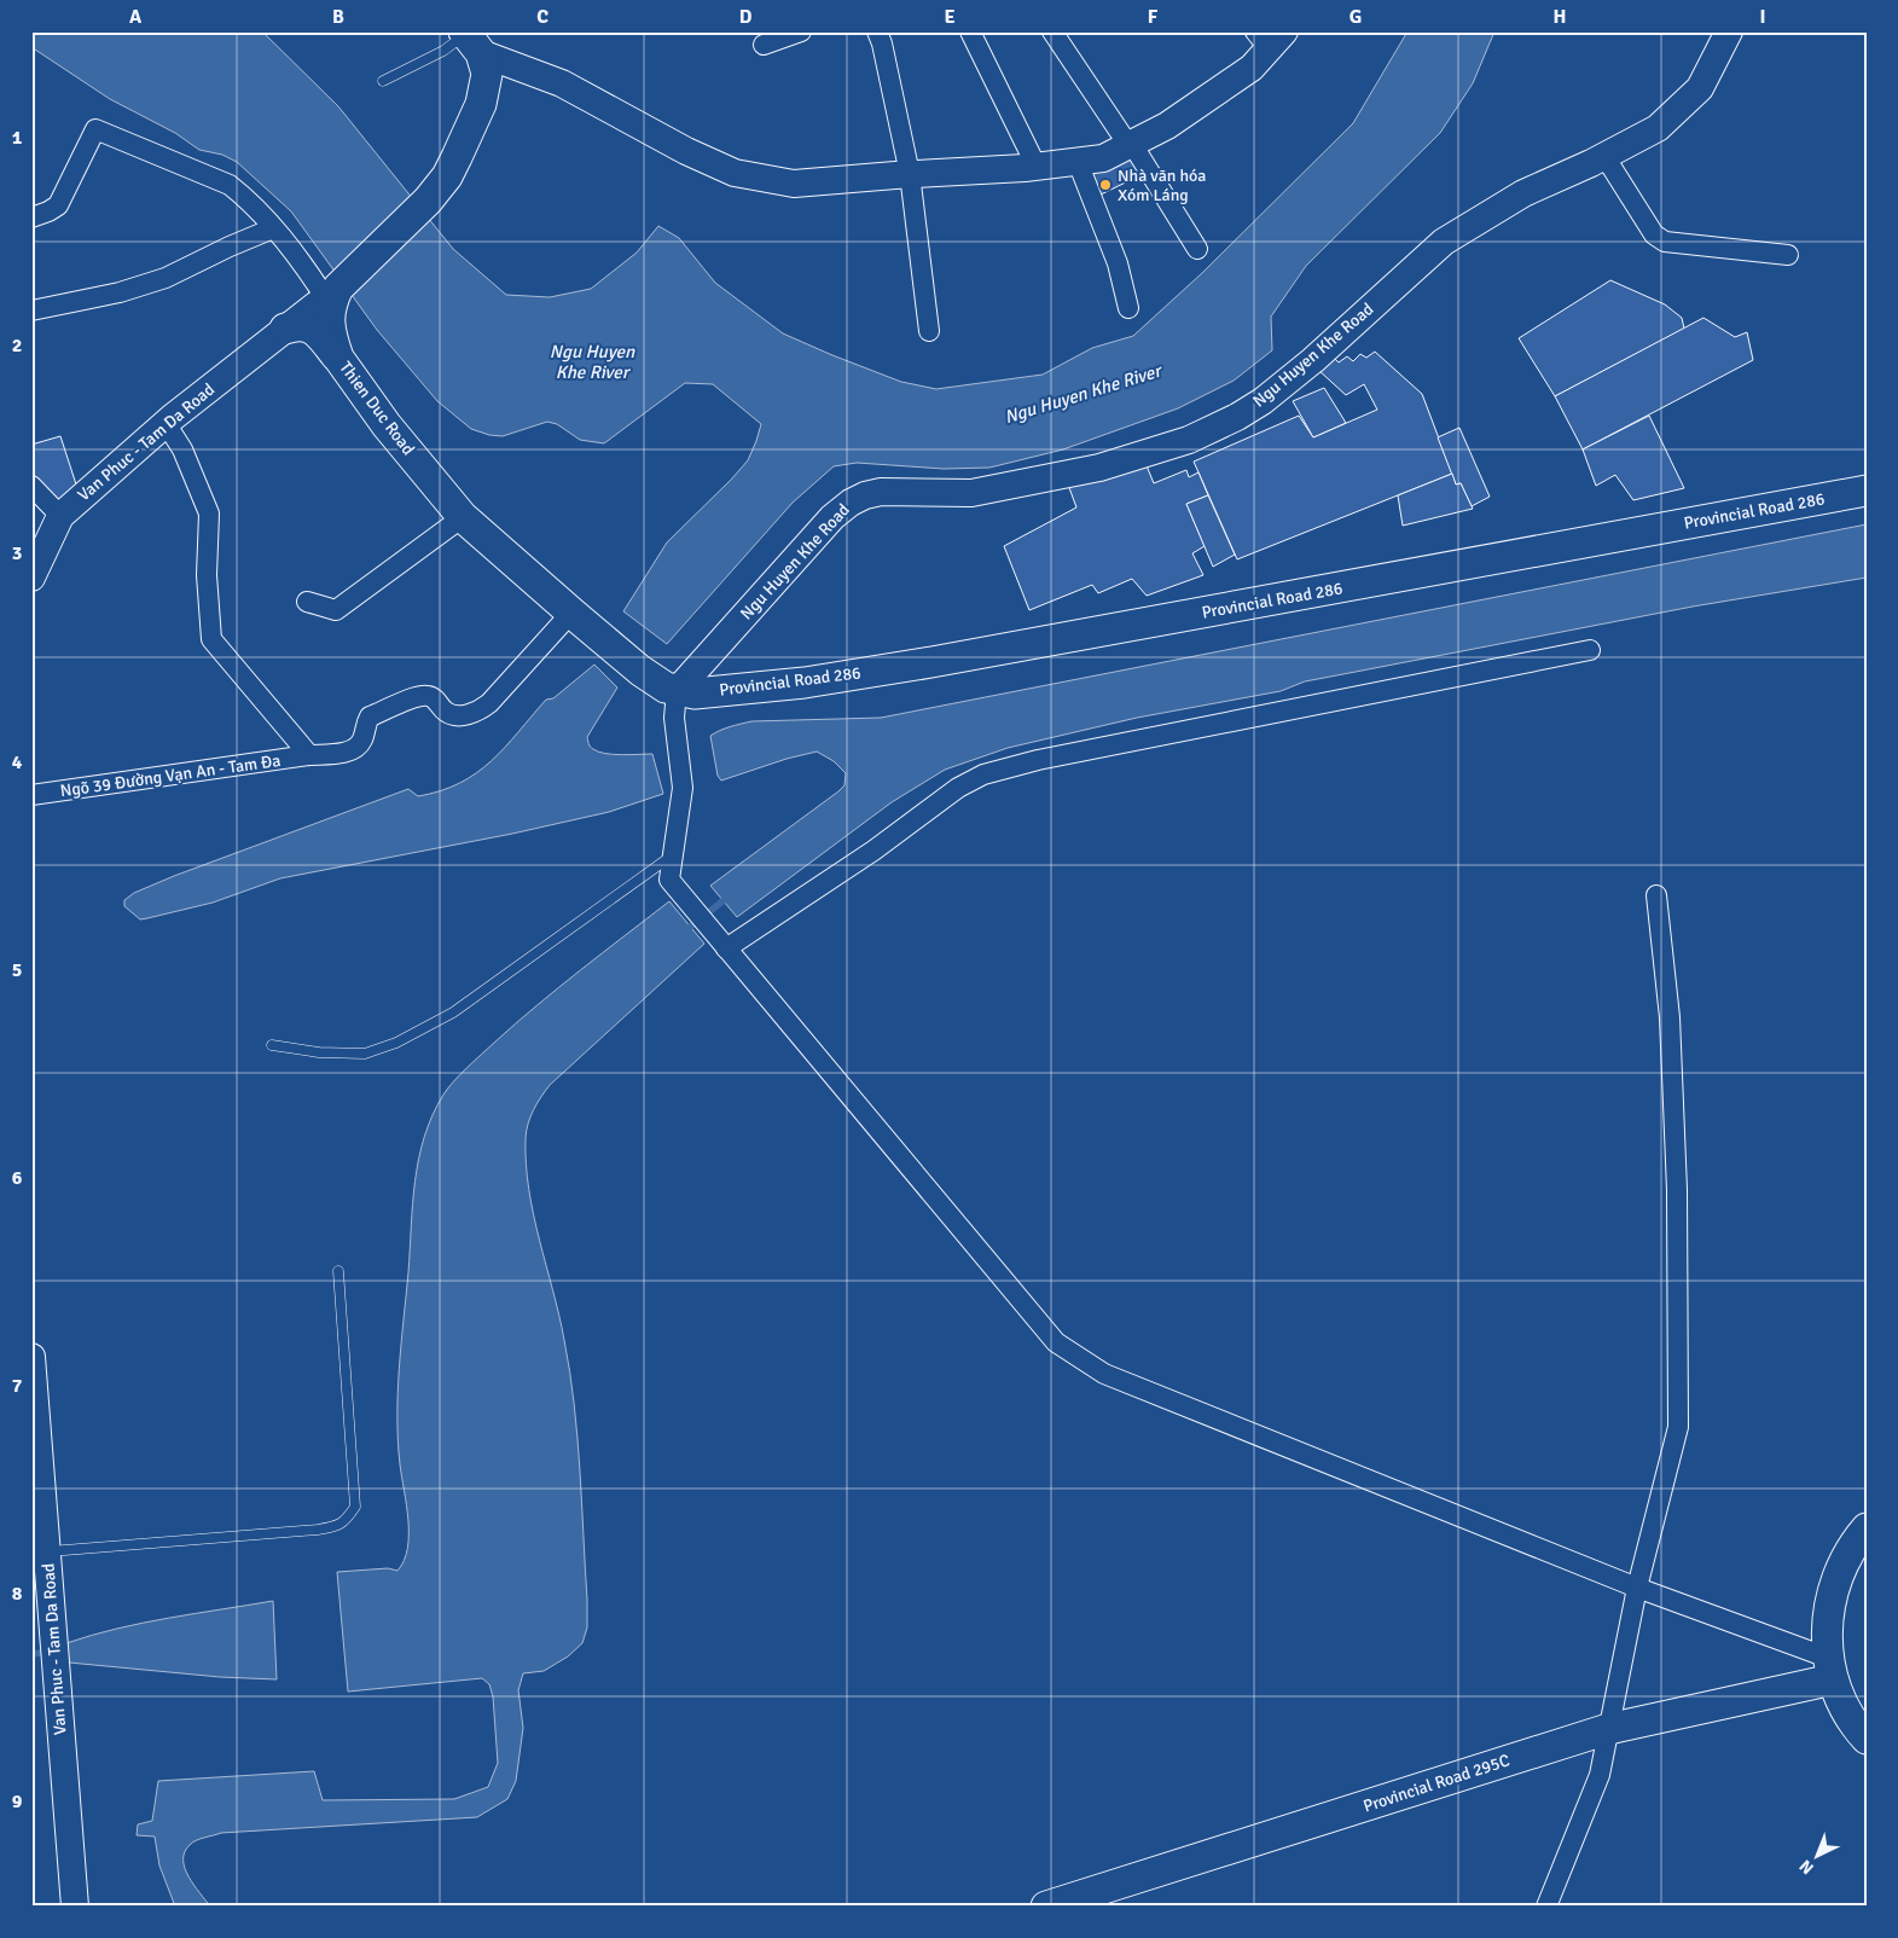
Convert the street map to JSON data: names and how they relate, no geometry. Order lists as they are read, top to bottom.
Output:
{
  "streets": {
    "main road": ["Thien Duc Road", "Provincial Road 286", "Provincial Road 295C"],
    "street": ["Ngu Huyen Khe Road", "Van Phuc - Tam Da Road", "Ngõ 39 Đường Vạn An - Tam Đa"]
  },
  "crossings": [
    ["Ngu Huyen Khe Road", "Thien Duc Road"],
    ["Ngu Huyen Khe Road", "Provincial Road 286"],
    ["Thien Duc Road", "Van Phuc - Tam Da Road"],
    ["Thien Duc Road", "Provincial Road 286"],
    ["Thien Duc Road", "Ngõ 39 Đường Vạn An - Tam Đa"]
  ],
  "water": ["Ngu Huyen Khe River"],
  "places": ["Nhà văn hóa Xóm Láng"],
  "north": "bottom left",
  "grid": {
    "columns": [
      "A",
      "B",
      "C",
      "D",
      "E",
      "F",
      "G",
      "H",
      "I"
    ],
    "rows": [
      "1",
      "2",
      "3",
      "4",
      "5",
      "6",
      "7",
      "8",
      "9"
    ]
  }
}
